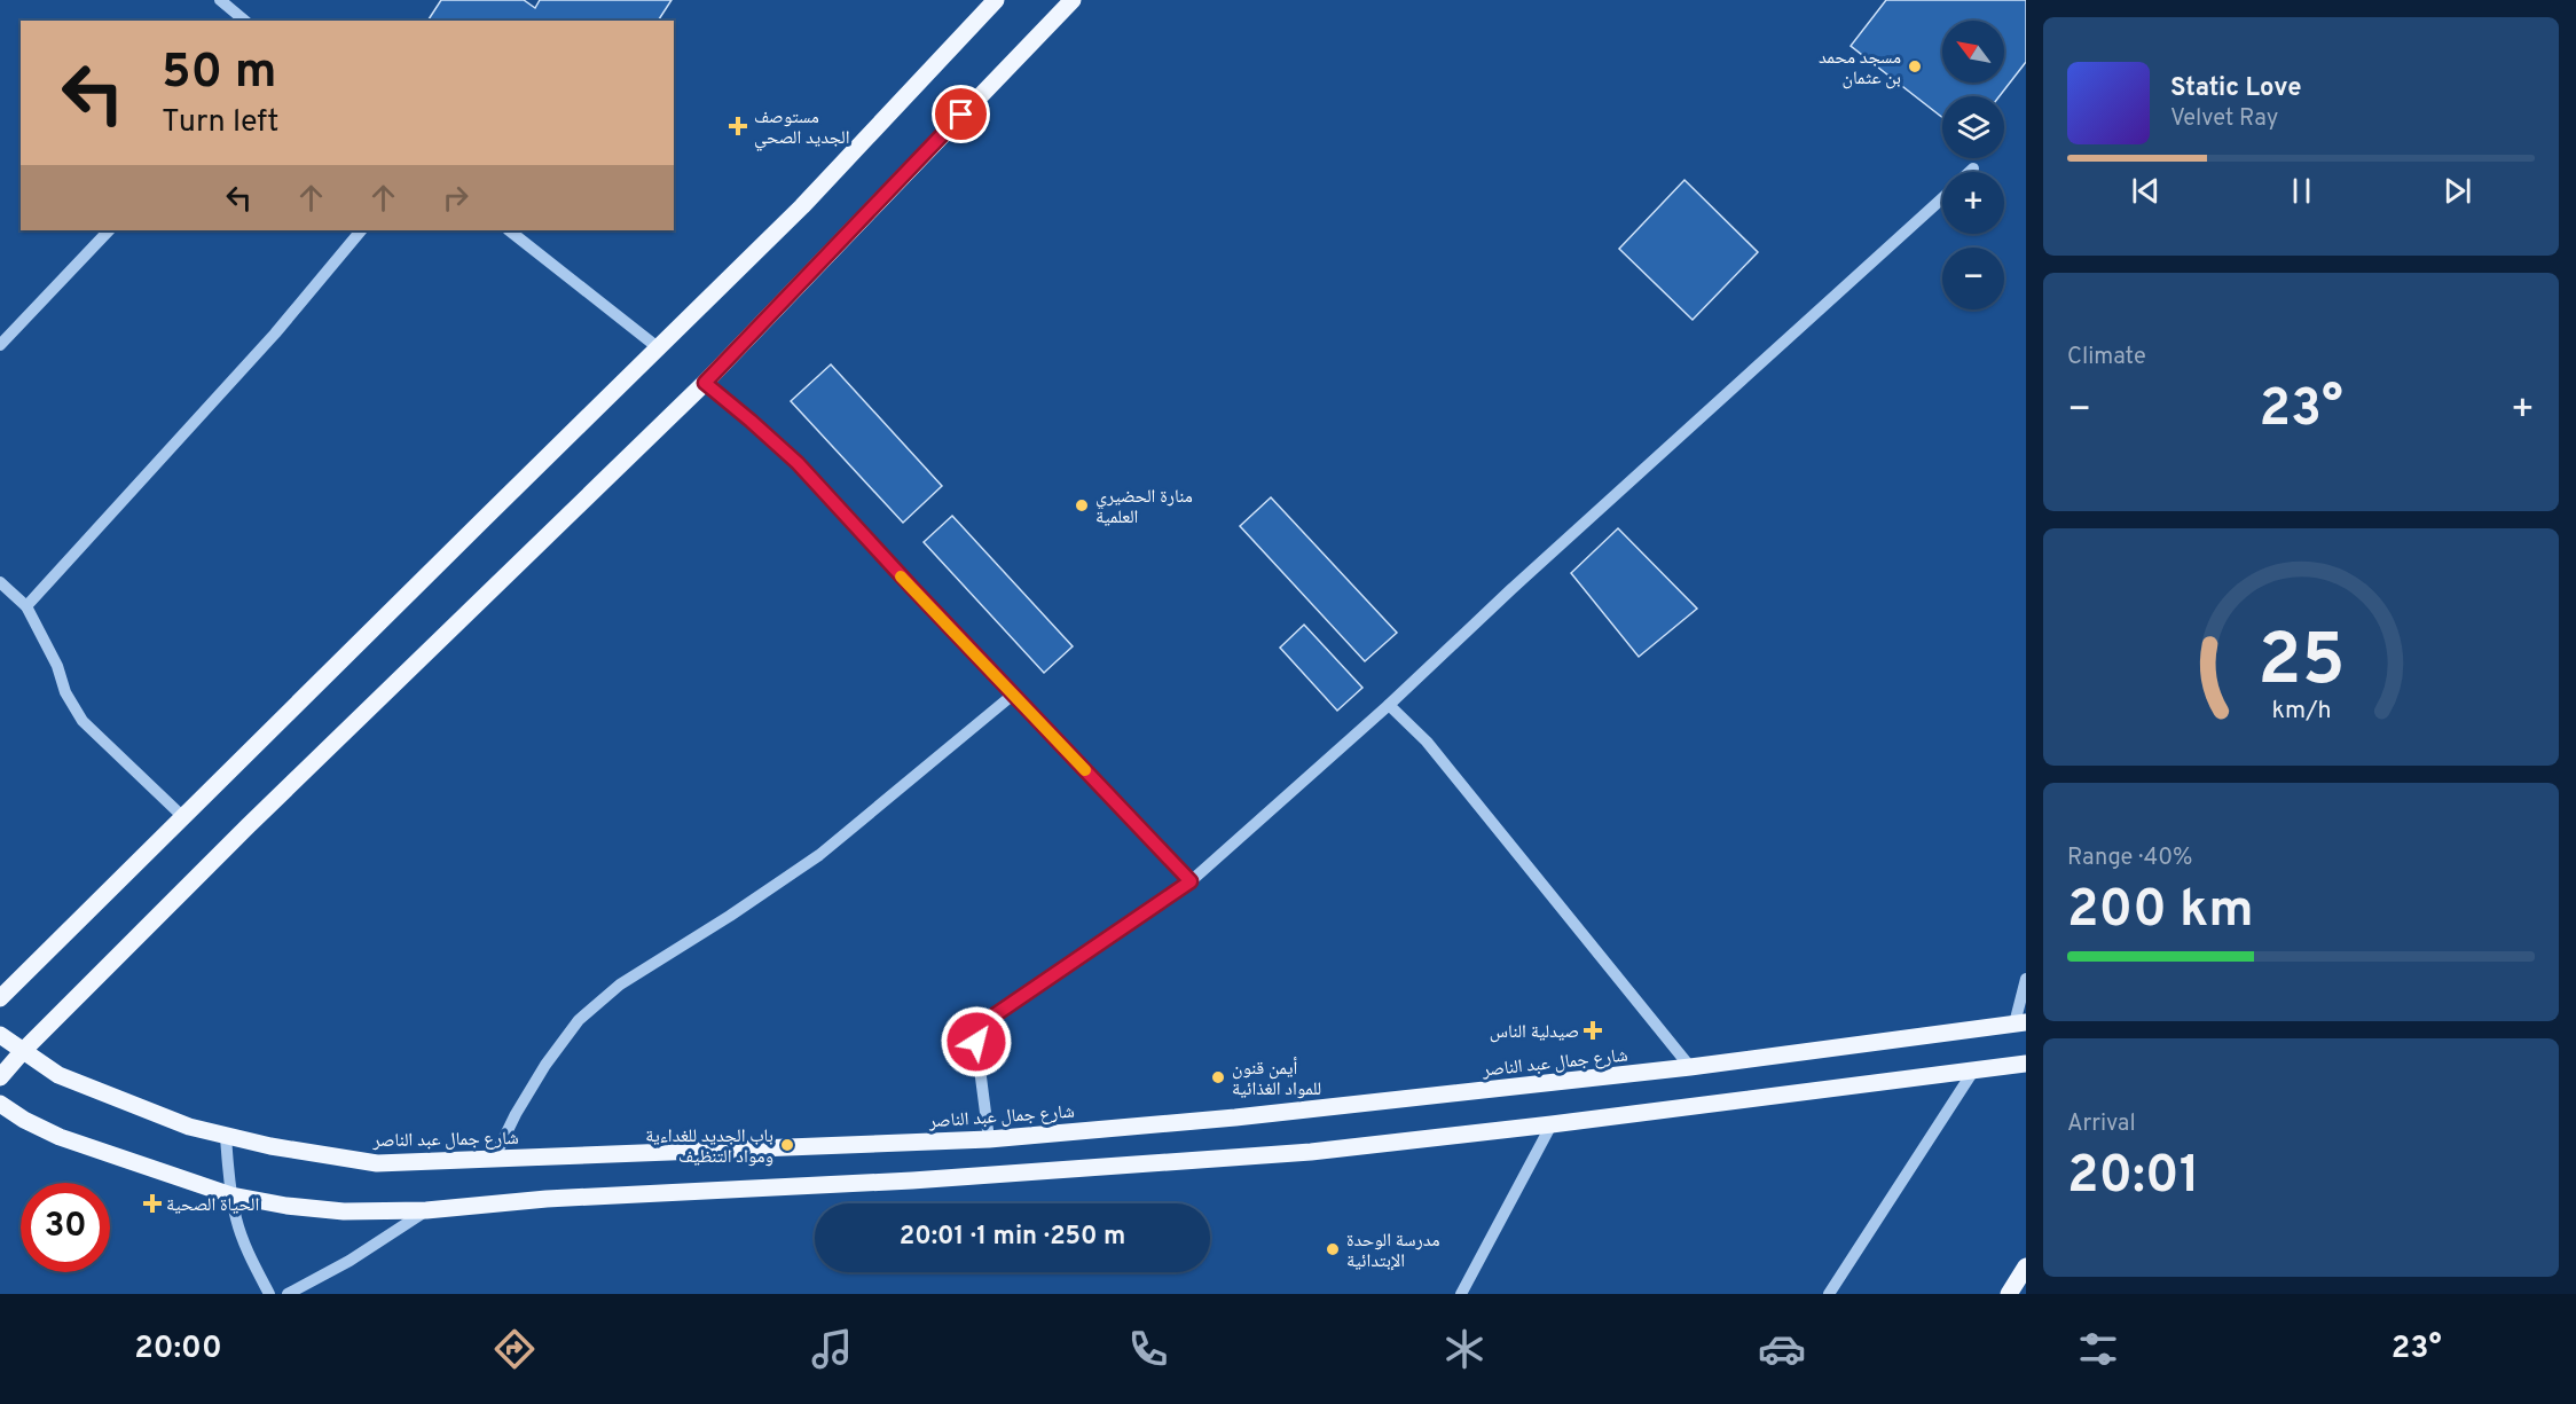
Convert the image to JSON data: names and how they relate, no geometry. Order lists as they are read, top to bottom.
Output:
{
  "streets": {
    "main road": ["شارع جمال عبد الناصر"]
  },
  "places": {
    "other": [
      "مسجد محمد بن عثمان",
      "منارة الحضيري العلمية",
      "أيمن قنون للمواد الغذائية",
      "باب الجديد للغداءية ومواد التنظيف",
      "مدرسة الوحدة الإبتدائية"
    ],
    "health": ["مستوصف الجديد الصحي", "صيدلية الناس", "الحياة الصحية"]
  },
  "north": "top left",
  "page": {
    "map_buttons": ["+", "−"],
    "turn": ["50 m", "Turn left"],
    "song": ["Static Love", "Velvet Ray"],
    "tile": [
      "Climate",
      ["Range · 40%", "200 km"],
      ["Arrival", "20:01"]
    ],
    "heat": ["−", "23°", "+"],
    "limit": "30",
    "trip": "20:01 · 1 min · 250 m",
    "tabs": ["20:00", "23°"],
    "gauge": ["25", "km/h"]
  }
}
